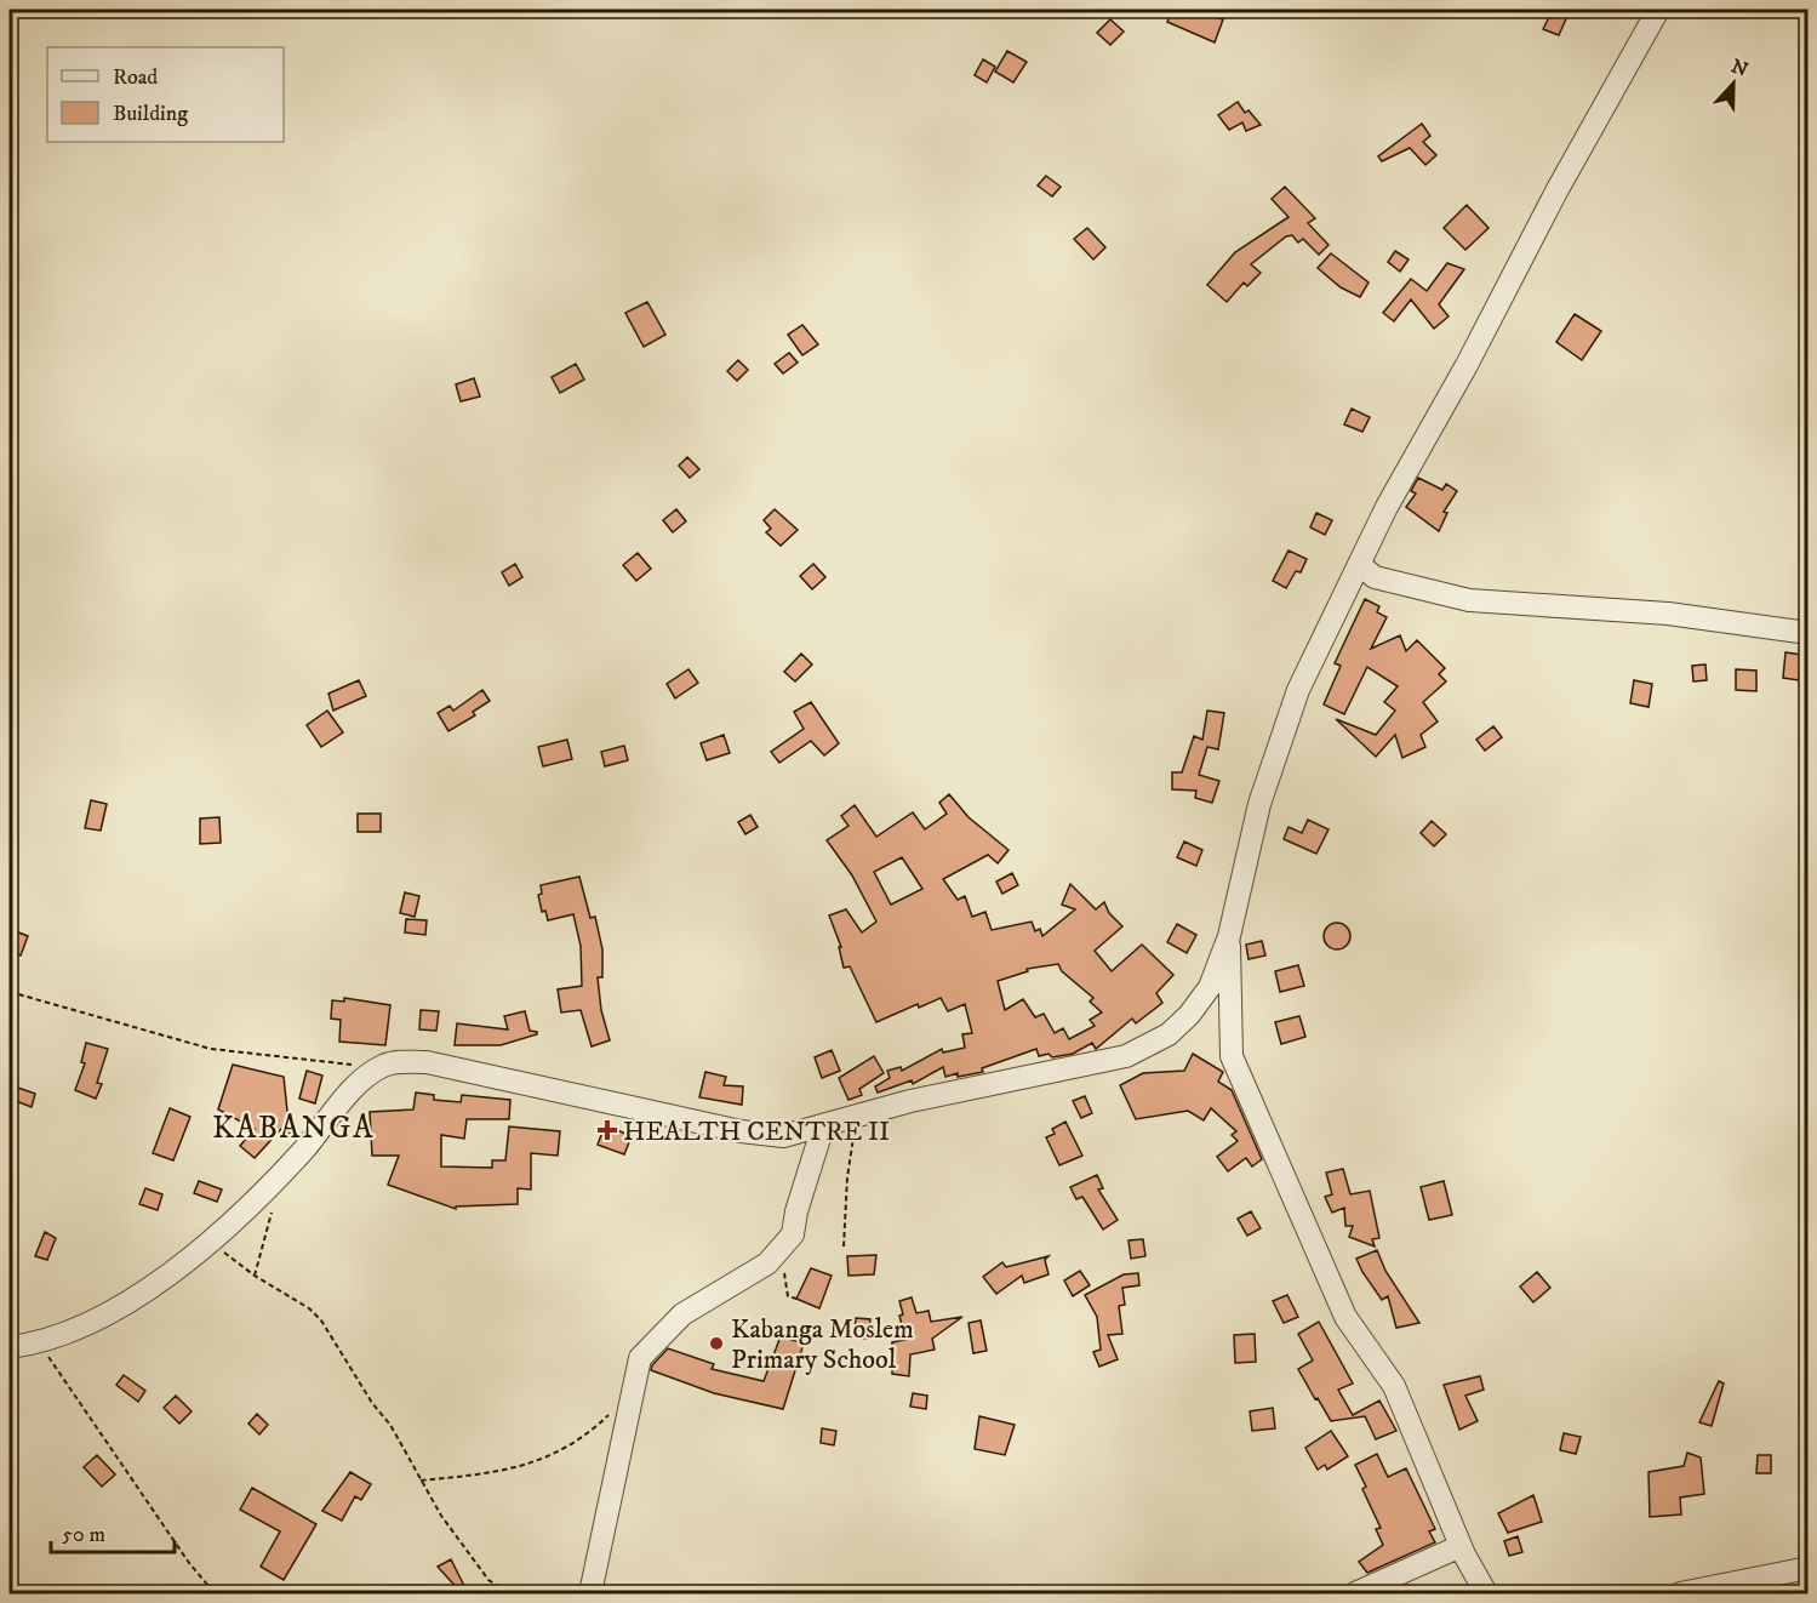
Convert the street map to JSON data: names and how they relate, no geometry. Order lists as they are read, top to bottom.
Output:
{
  "districts": ["KABANGA"],
  "places": {
    "health": ["HEALTH CENTRE II"],
    "other": ["Kabanga Moslem Primary School"]
  },
  "legend": ["Road", "Building"],
  "scale_bar": "50 m",
  "north": "top"
}
